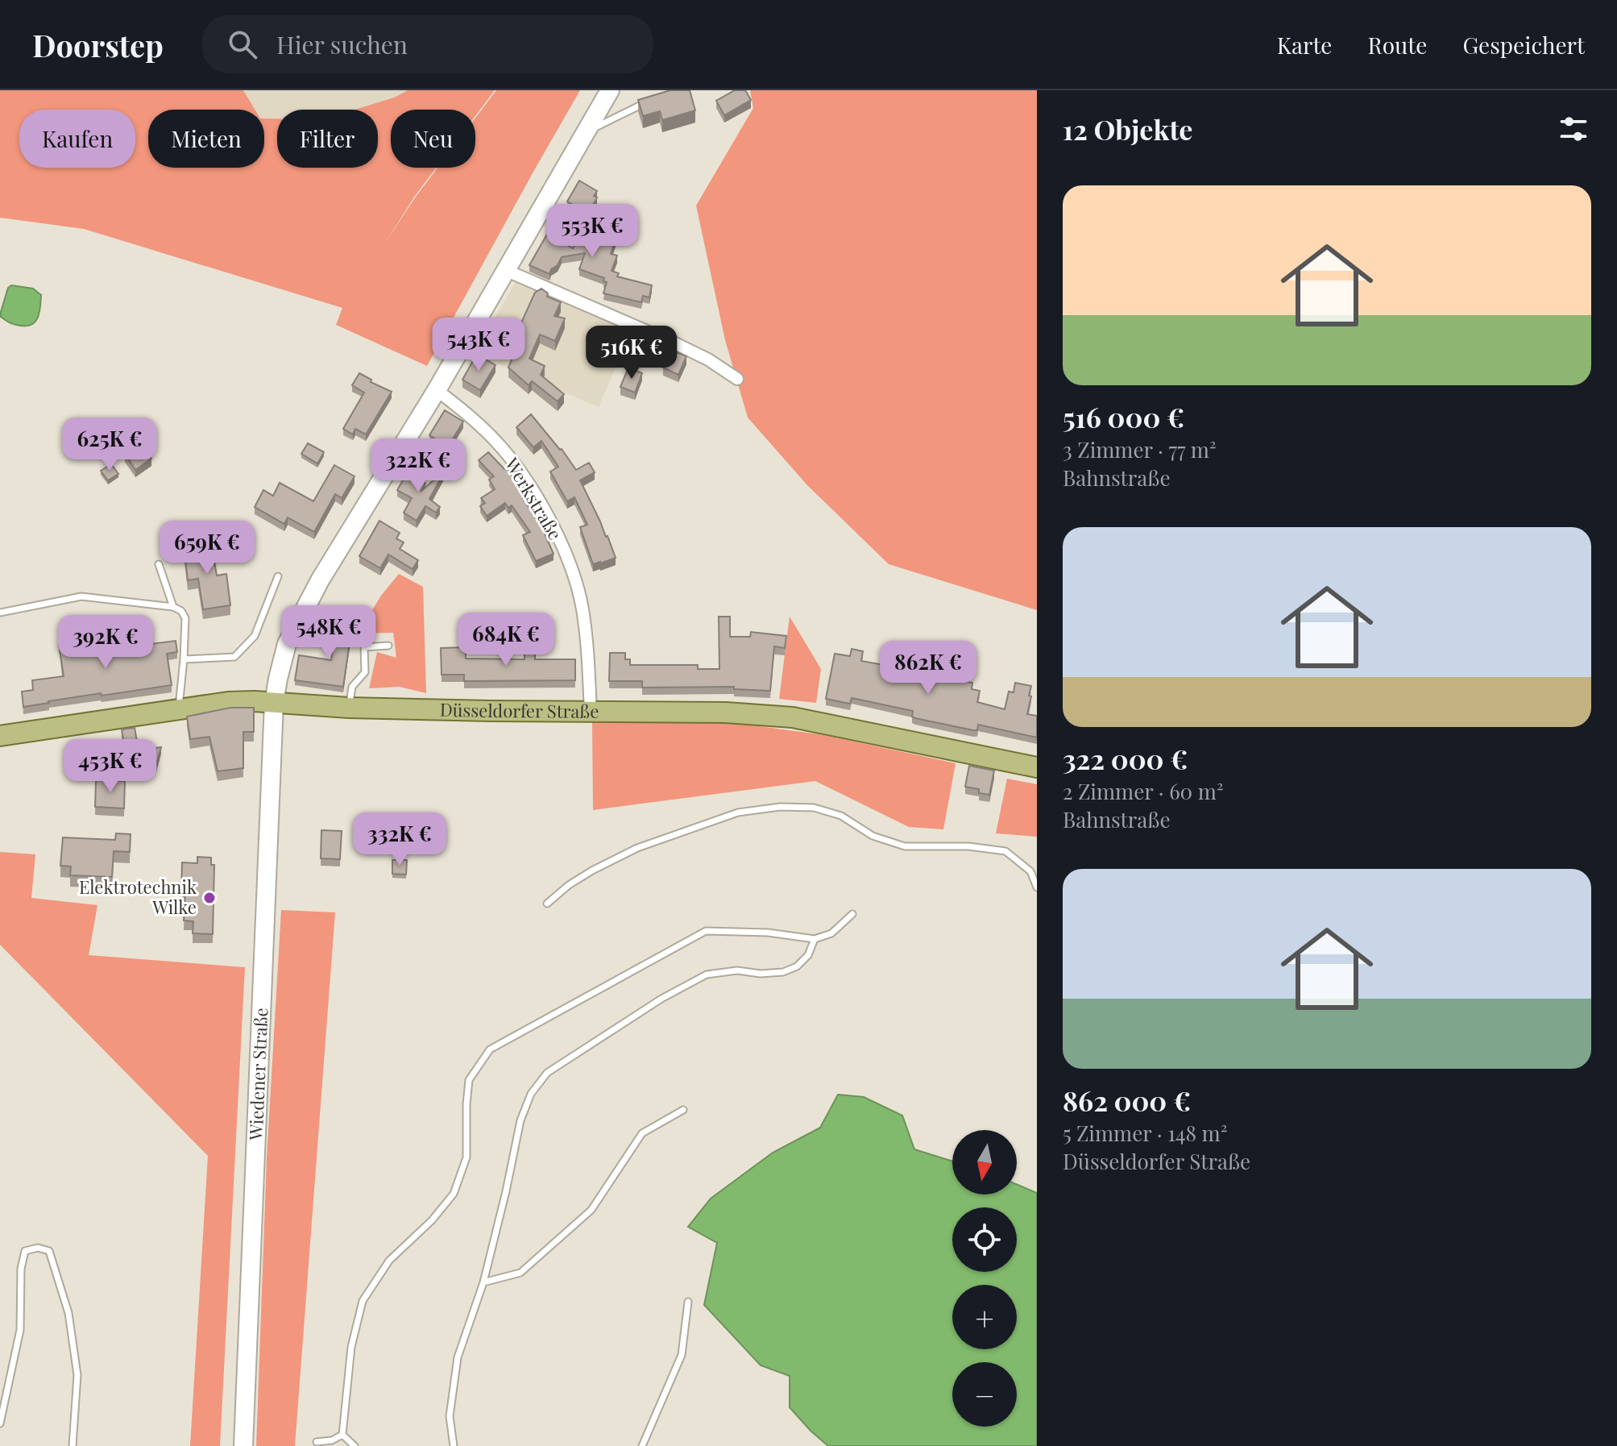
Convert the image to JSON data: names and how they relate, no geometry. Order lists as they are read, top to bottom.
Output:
{
  "streets": {
    "main road": ["Düsseldorfer Straße", "Wiedener Straße"],
    "street": ["Werkstraße"]
  },
  "crossings": [
    ["Werkstraße", "Düsseldorfer Straße"],
    ["Werkstraße", "Wiedener Straße"],
    ["Düsseldorfer Straße", "Wiedener Straße"]
  ],
  "places": ["Elektrotechnik Wilke"],
  "north": "bottom",
  "page": {
    "header": "Doorstep",
    "search": "Hier suchen",
    "nav": ["Karte", "Route", "Gespeichert"],
    "heading": "12 Objekte",
    "chip": [
      "Kaufen",
      "Mieten",
      "Filter",
      "Neu"
    ],
    "list": [
      {
        "name": "516 000 €",
        "note": "3 Zimmer · 77 m² · Bahnstraße"
      },
      {
        "name": "322 000 €",
        "note": "2 Zimmer · 60 m² · Bahnstraße"
      },
      {
        "name": "862 000 €",
        "note": "5 Zimmer · 148 m² · Düsseldorfer Straße"
      }
    ],
    "price": [
      "553K €",
      "543K €",
      "516K €",
      "625K €",
      "322K €",
      "659K €",
      "548K €",
      "684K €",
      "392K €",
      "862K €",
      "453K €",
      "332K €"
    ],
    "map_buttons": ["+", "−"]
  }
}
